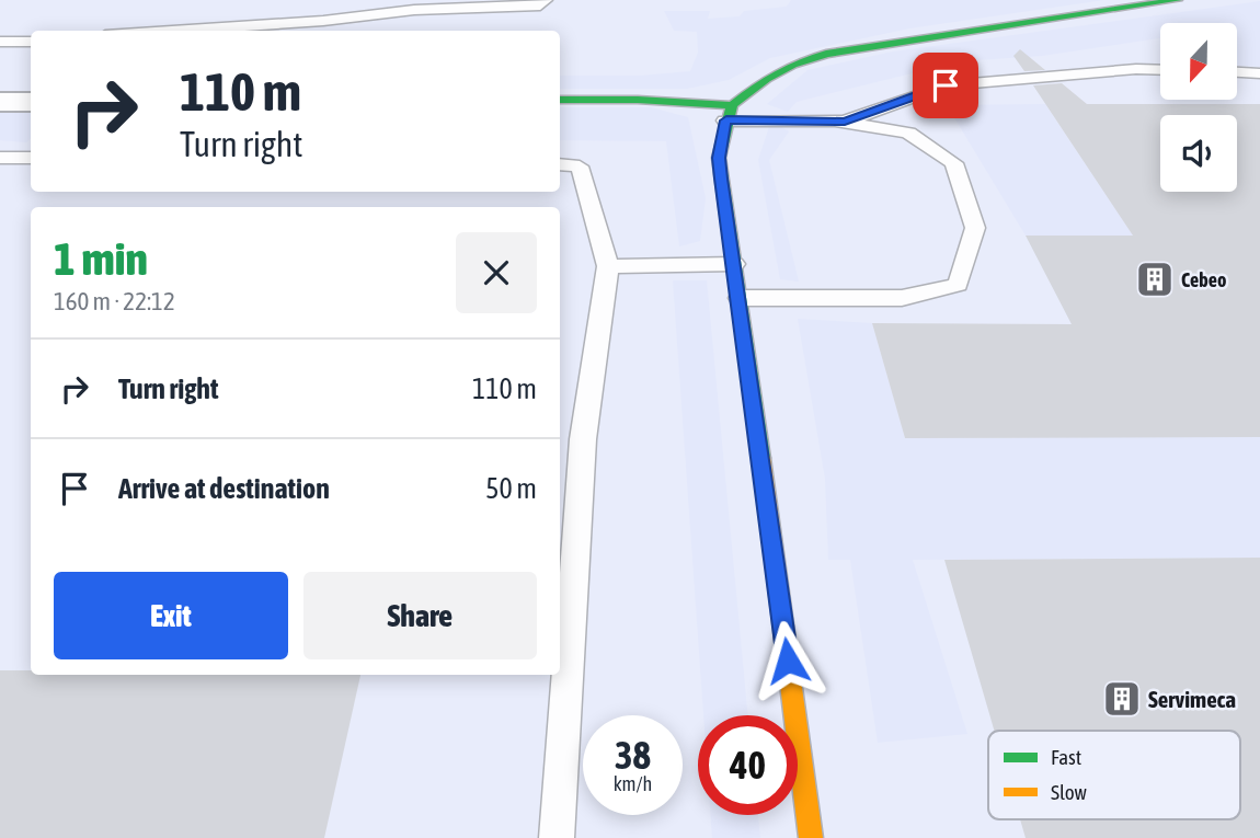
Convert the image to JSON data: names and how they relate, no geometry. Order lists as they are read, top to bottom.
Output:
{
  "places": {
    "building": ["Cebeo", "Servimeca"]
  },
  "legend": ["Fast", "Slow"],
  "north": "bottom",
  "page": {
    "turn": ["110 m", "Turn right"],
    "heading": ["1 min", "160 m · 22:12"],
    "list": [
      {
        "name": "Turn right",
        "value": "110 m"
      },
      {
        "name": "Arrive at destination",
        "value": "50 m"
      }
    ],
    "buttons": ["Exit", "Share"],
    "speed": "38 km/h",
    "limit": "40"
  }
}
